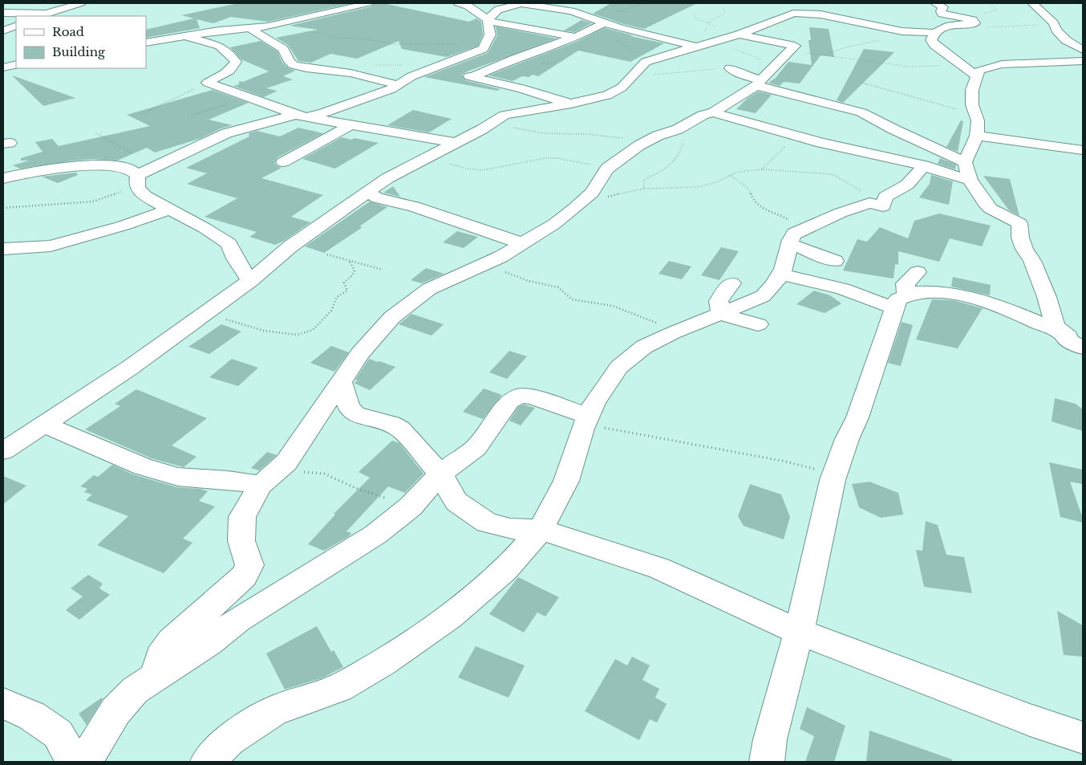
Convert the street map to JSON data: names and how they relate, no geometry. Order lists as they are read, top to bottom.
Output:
{
  "legend": ["Road", "Building"]
}
